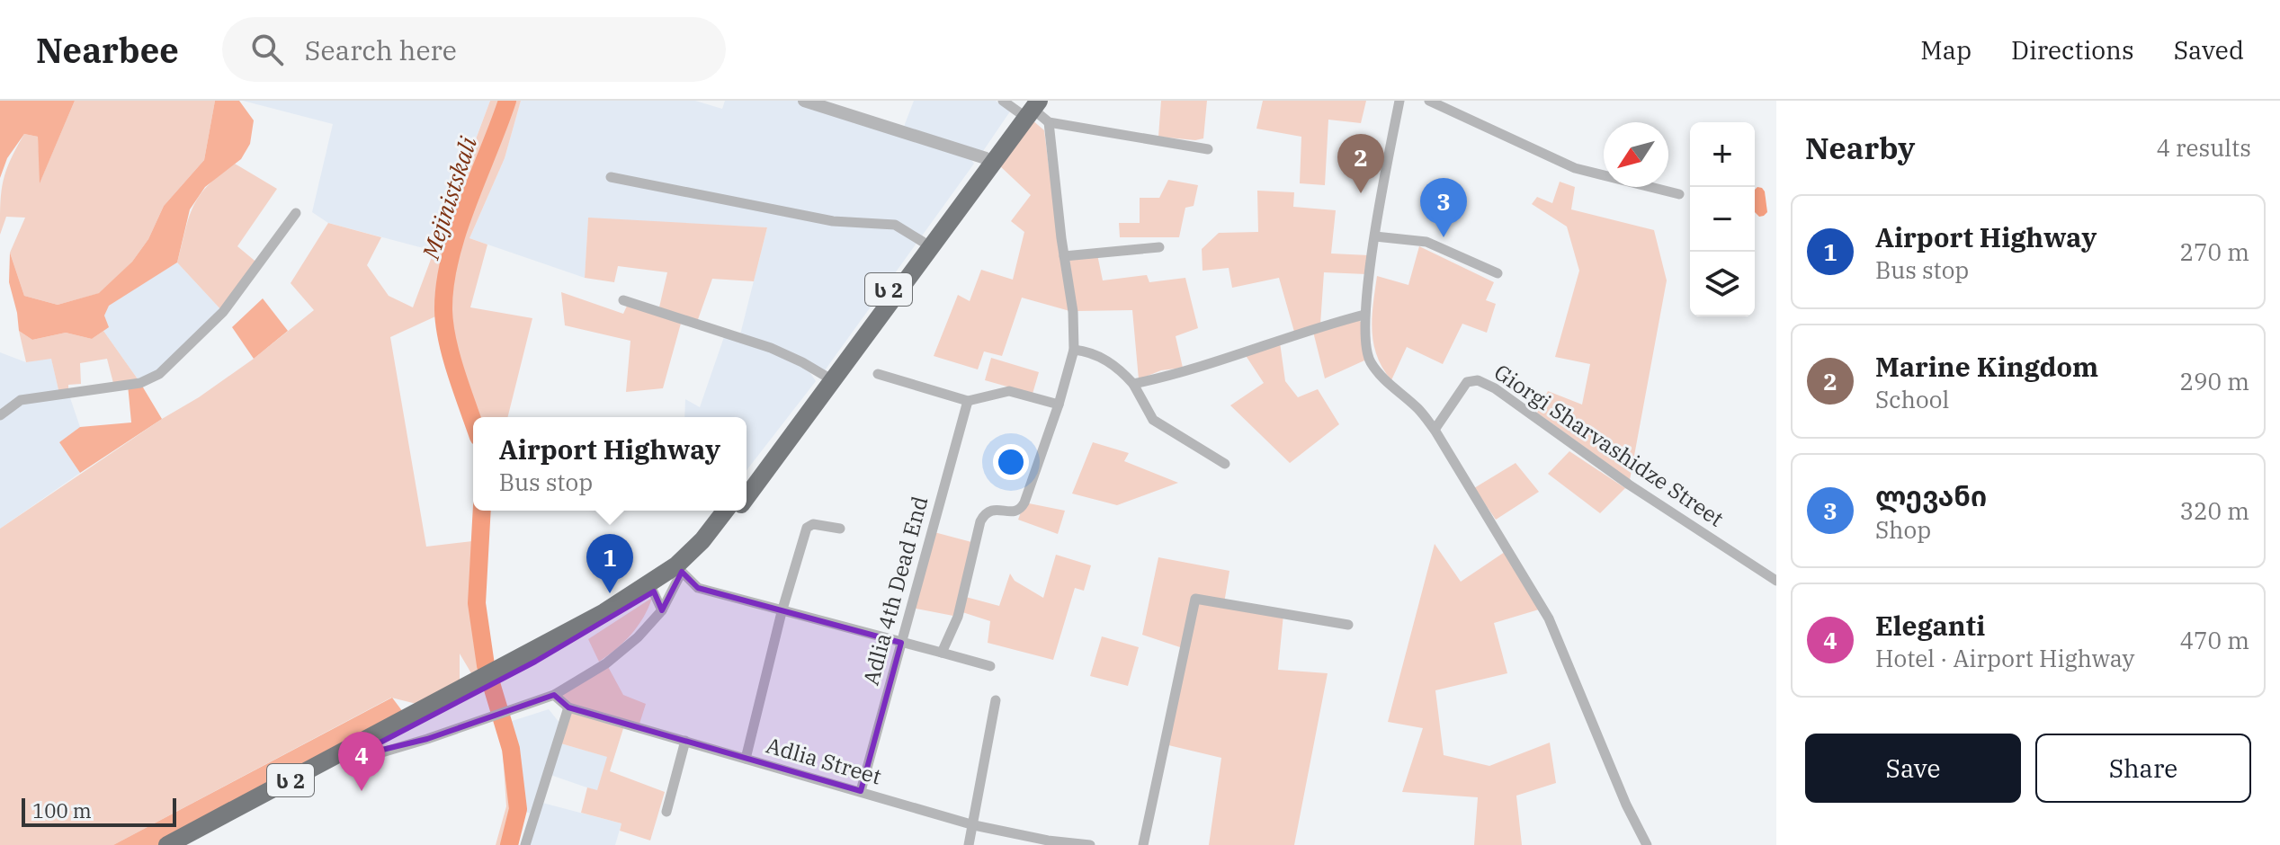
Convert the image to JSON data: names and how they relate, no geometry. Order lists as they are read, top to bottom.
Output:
{
  "streets": {
    "highway": ["ს 2"],
    "street": ["Giorgi Sharvashidze Street", "Adlia 4th Dead End", "Adlia Street"]
  },
  "crossings": [
    ["Adlia 4th Dead End", "Adlia Street"]
  ],
  "water": ["Mejinistskali"],
  "scale_bar": "100 m",
  "north": "bottom left",
  "page": {
    "header": "Nearbee",
    "search": "Search here",
    "nav": ["Map", "Directions", "Saved"],
    "heading": ["Nearby", "4 results"],
    "map_buttons": ["+", "−"],
    "pins": [
      "2",
      "3",
      "1",
      "4"
    ],
    "list": [
      {
        "mark": "1",
        "name": "Airport Highway",
        "note": "Bus stop",
        "value": "270 m"
      },
      {
        "mark": "2",
        "name": "Marine Kingdom",
        "note": "School",
        "value": "290 m"
      },
      {
        "mark": "3",
        "name": "ლევანი",
        "note": "Shop",
        "value": "320 m"
      },
      {
        "mark": "4",
        "name": "Eleganti",
        "note": "Hotel · Airport Highway",
        "value": "470 m"
      }
    ],
    "popup": ["Airport Highway", "Bus stop"],
    "buttons": ["Save", "Share"],
    "scale": "100 m"
  }
}
